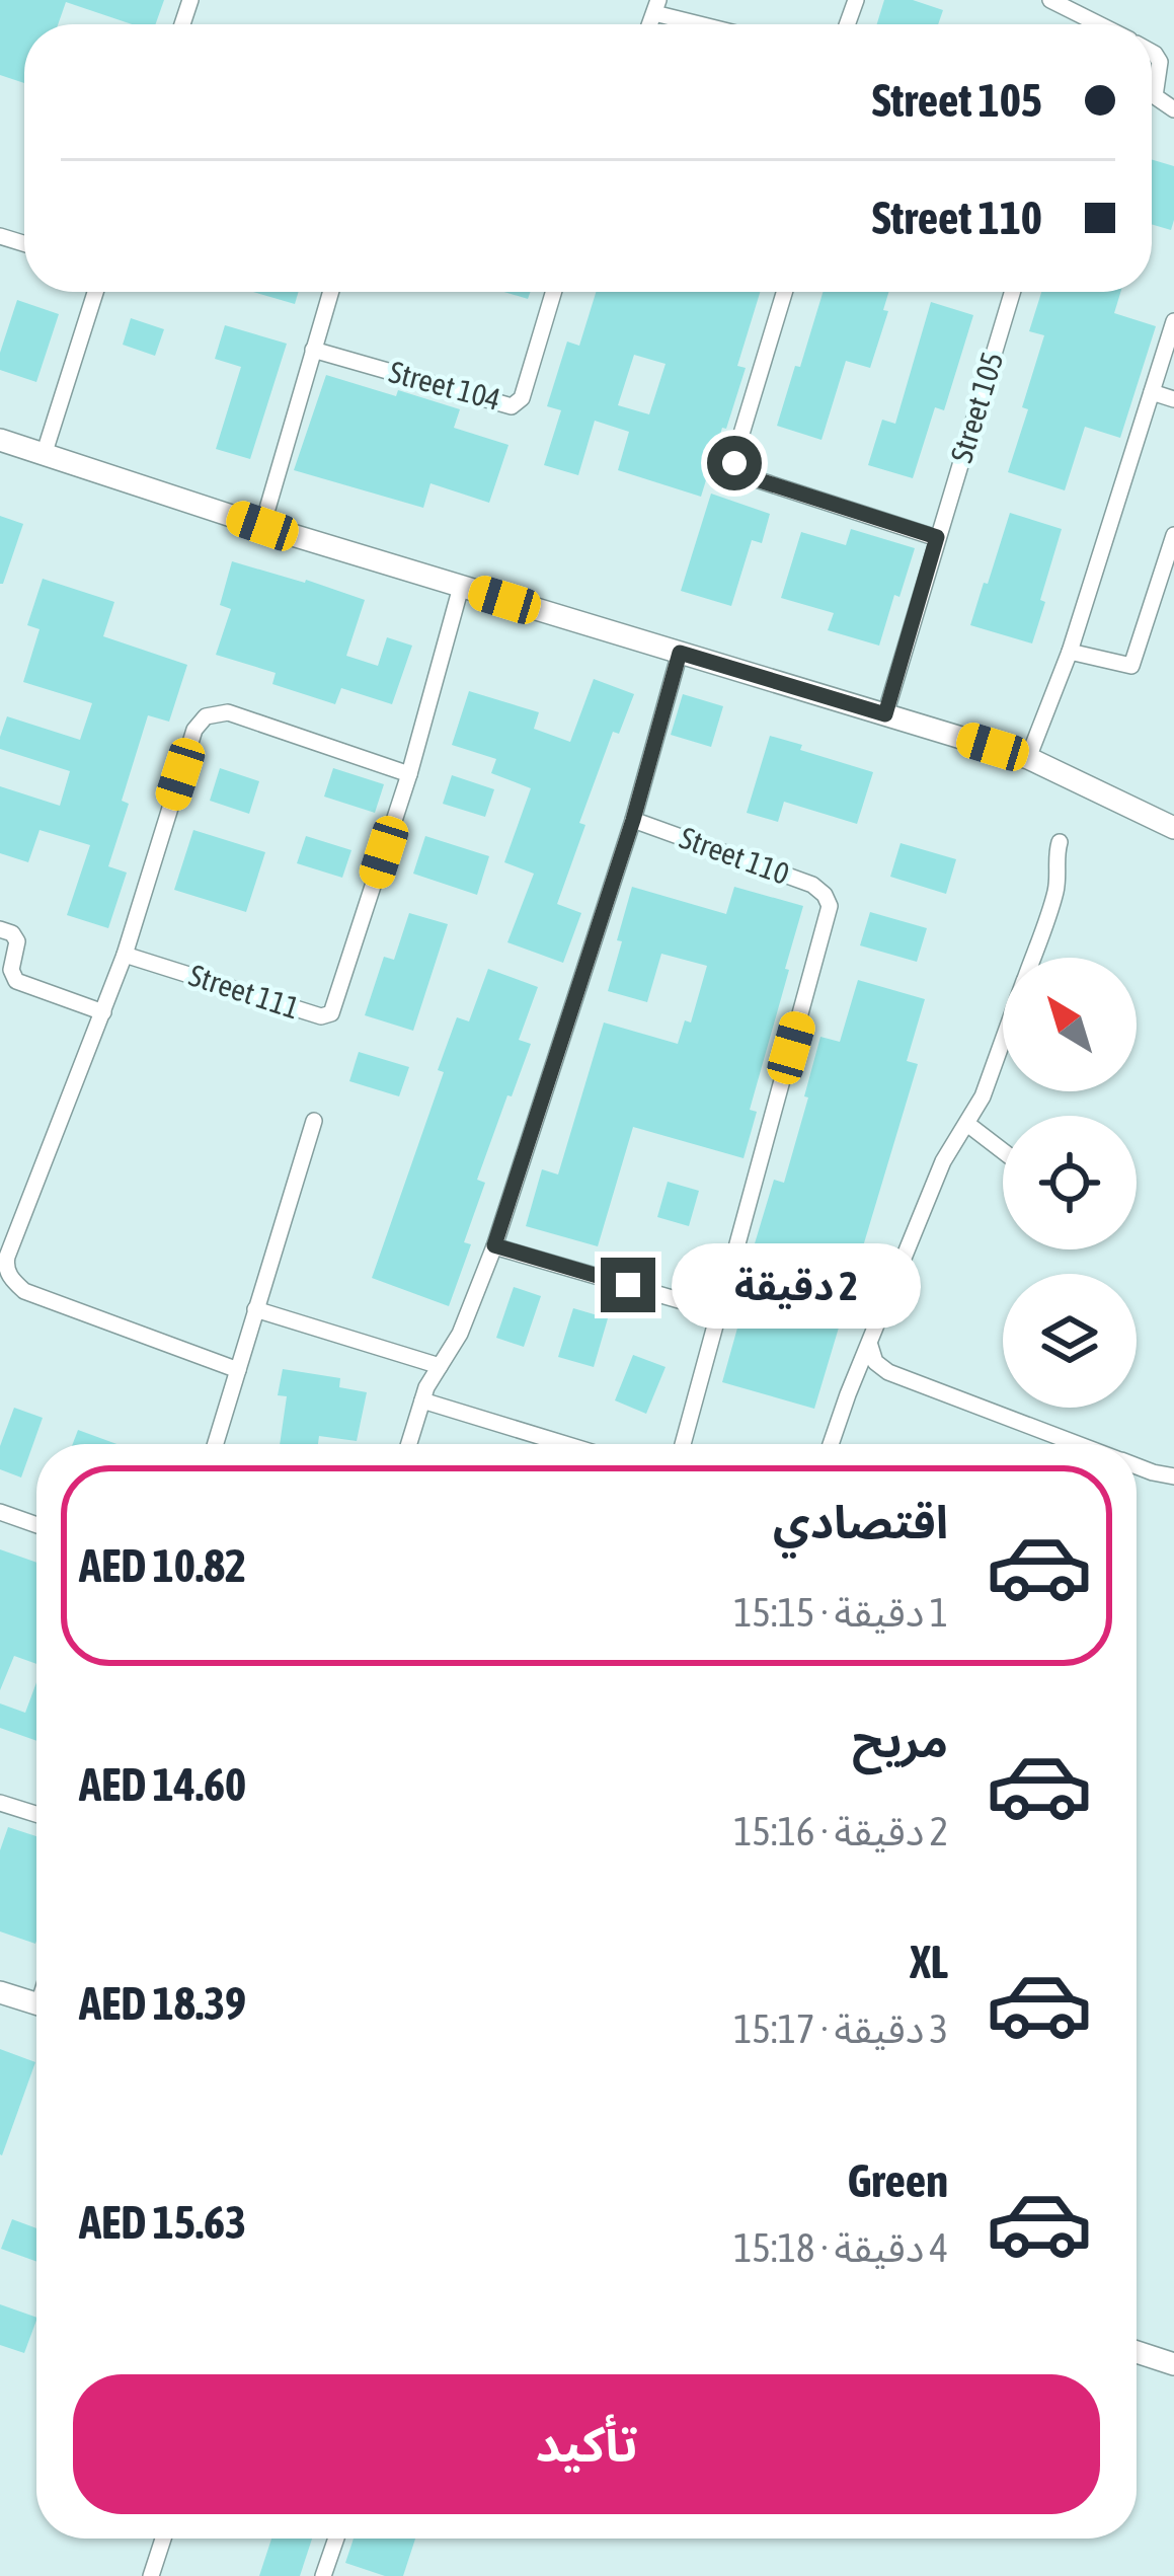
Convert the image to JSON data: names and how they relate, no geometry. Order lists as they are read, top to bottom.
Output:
{
  "streets": {
    "street": [
      "Street 104",
      "Street 105",
      "Street 110",
      "Street 111"
    ]
  },
  "north": "top left",
  "page": {
    "banner": ["Street 105", "Street 110"],
    "bubble": "2 دقيقة",
    "list": [
      {
        "name": "اقتصادي",
        "note": "1 دقيقة · 15:15",
        "value": "AED 10.82"
      },
      {
        "name": "مريح",
        "note": "2 دقيقة · 15:16",
        "value": "AED 14.60"
      },
      {
        "name": "XL",
        "note": "3 دقيقة · 15:17",
        "value": "AED 18.39"
      },
      {
        "name": "Green",
        "note": "4 دقيقة · 15:18",
        "value": "AED 15.63"
      }
    ],
    "buttons": "تأكيد"
  }
}
